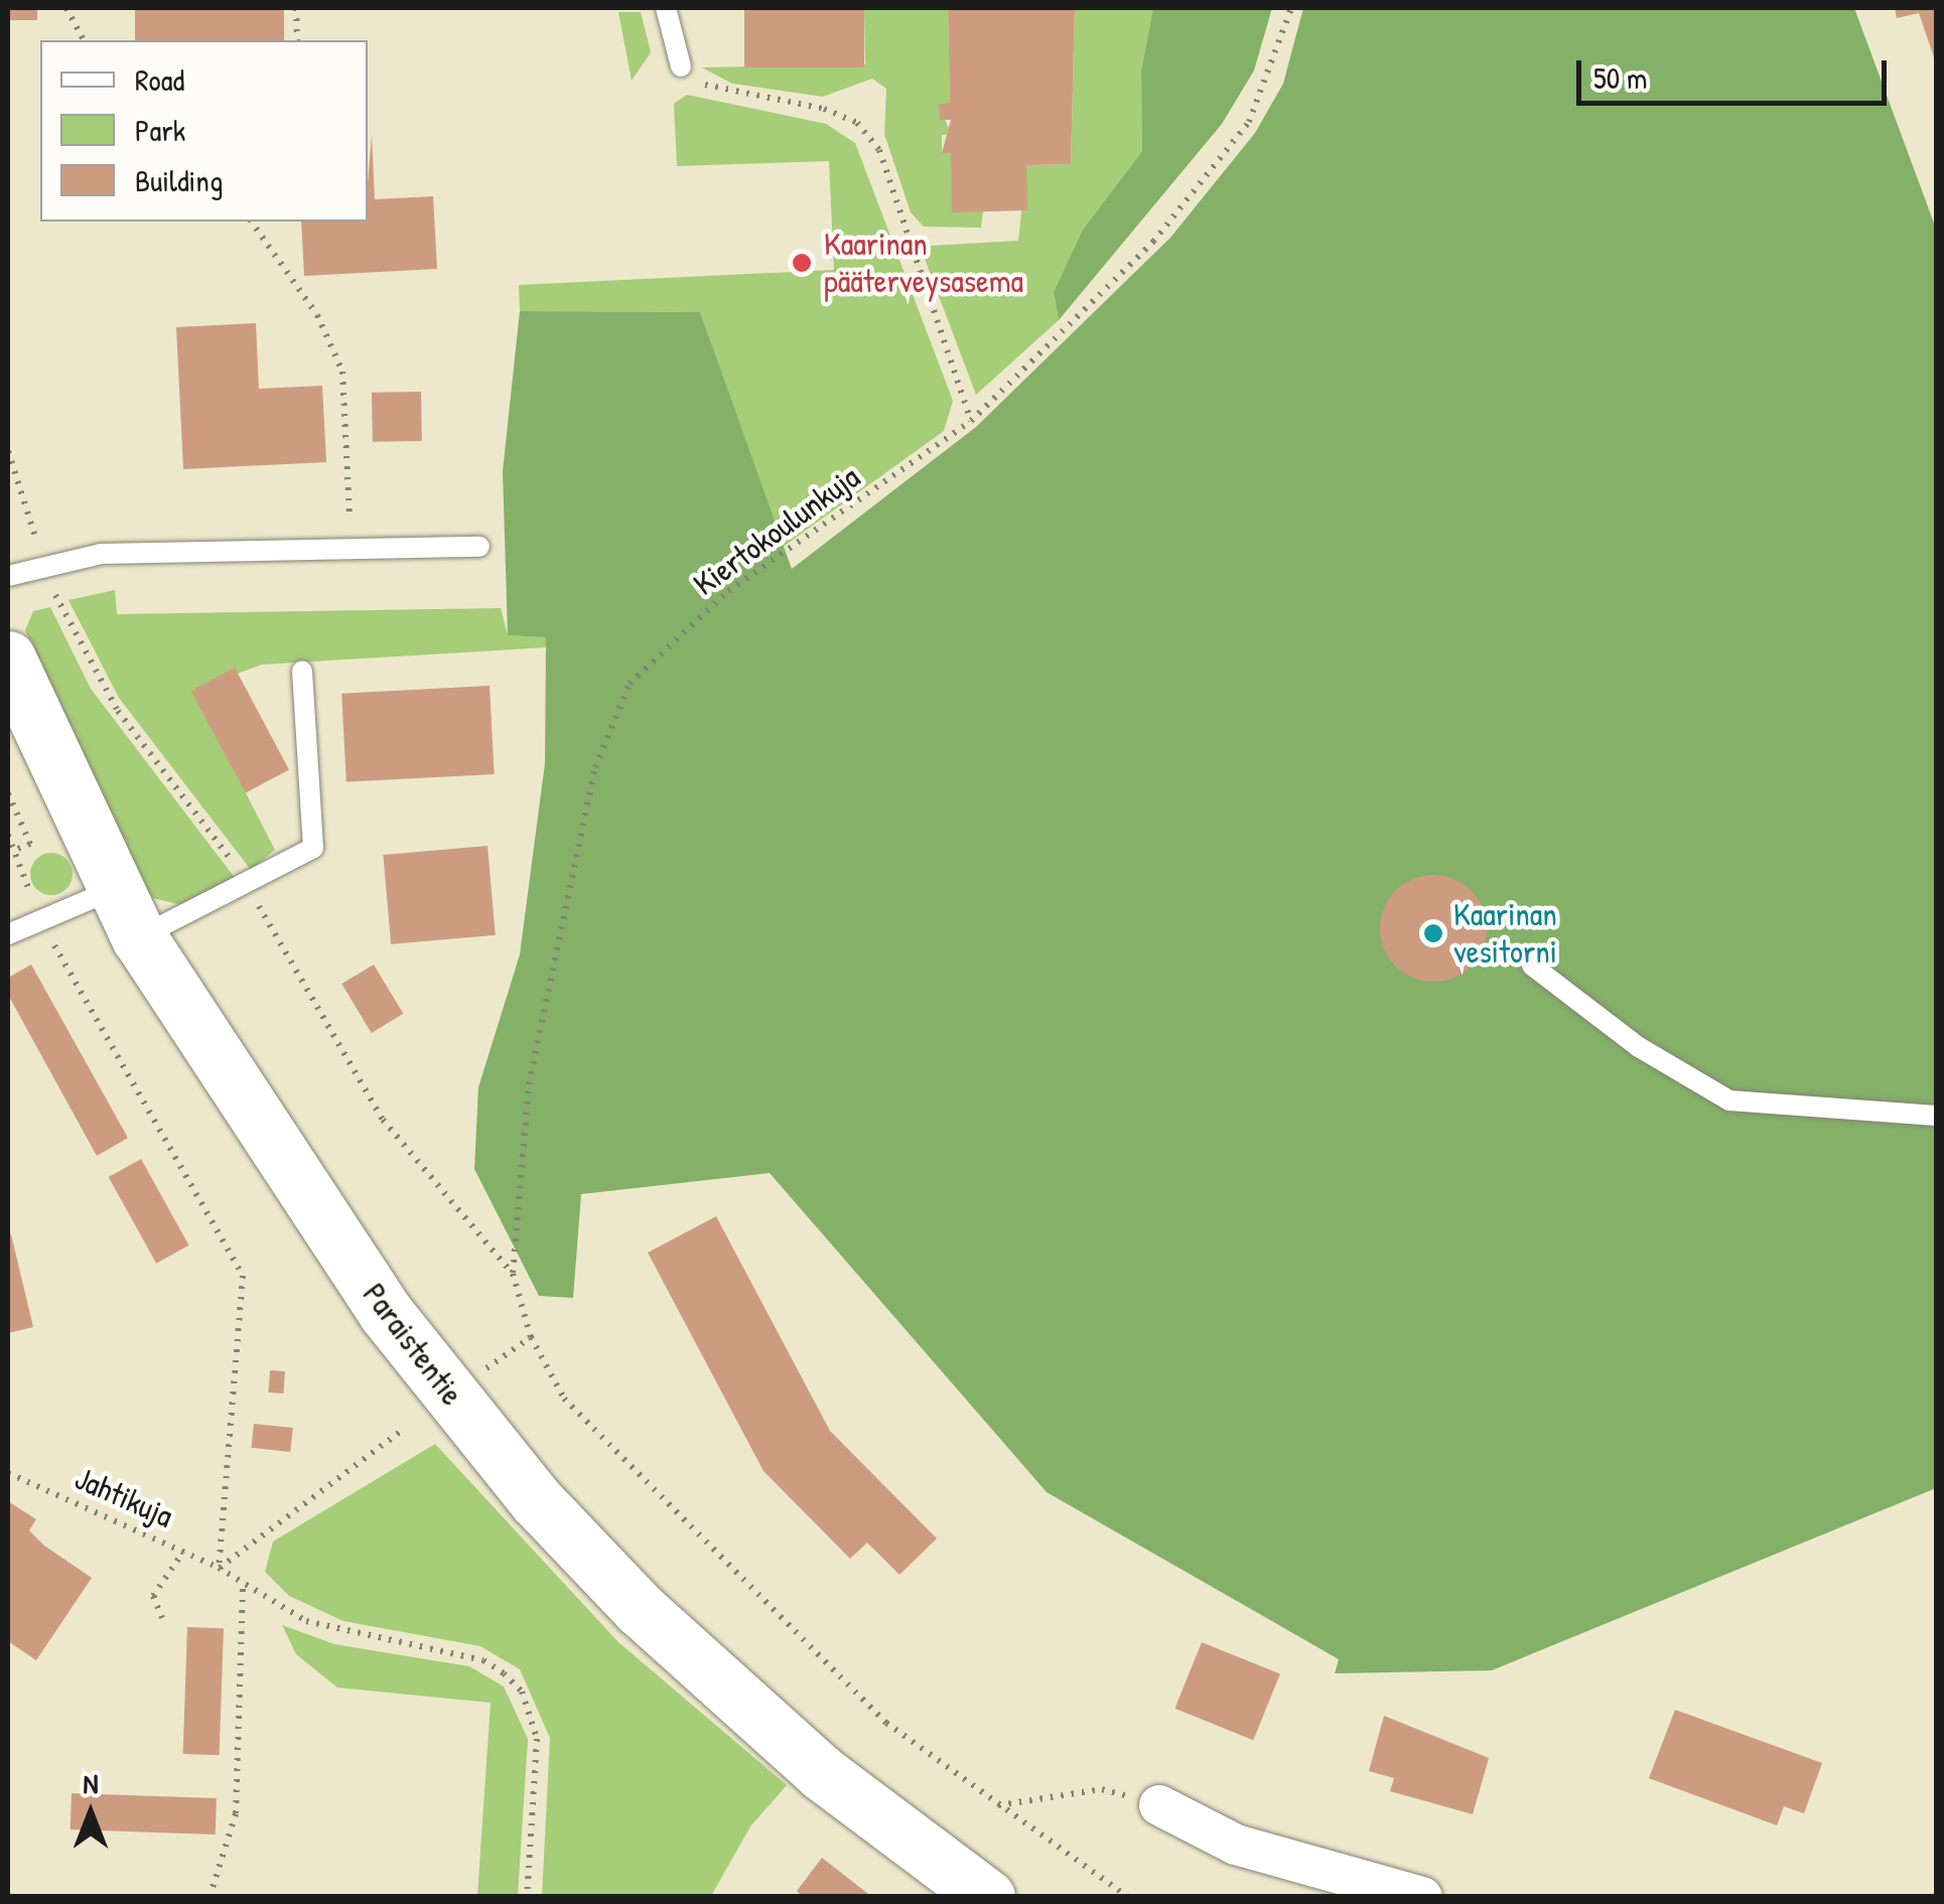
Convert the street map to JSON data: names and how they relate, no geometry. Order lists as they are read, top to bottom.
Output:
{
  "streets": {
    "main road": ["Paraistentie"],
    "path": ["Kiertokoulunkuja", "Jahtikuja"]
  },
  "places": ["Kaarinan pääterveysasema", "Kaarinan vesitorni"],
  "legend": ["Road", "Park", "Building"],
  "scale_bar": "50 m",
  "north": "top"
}
